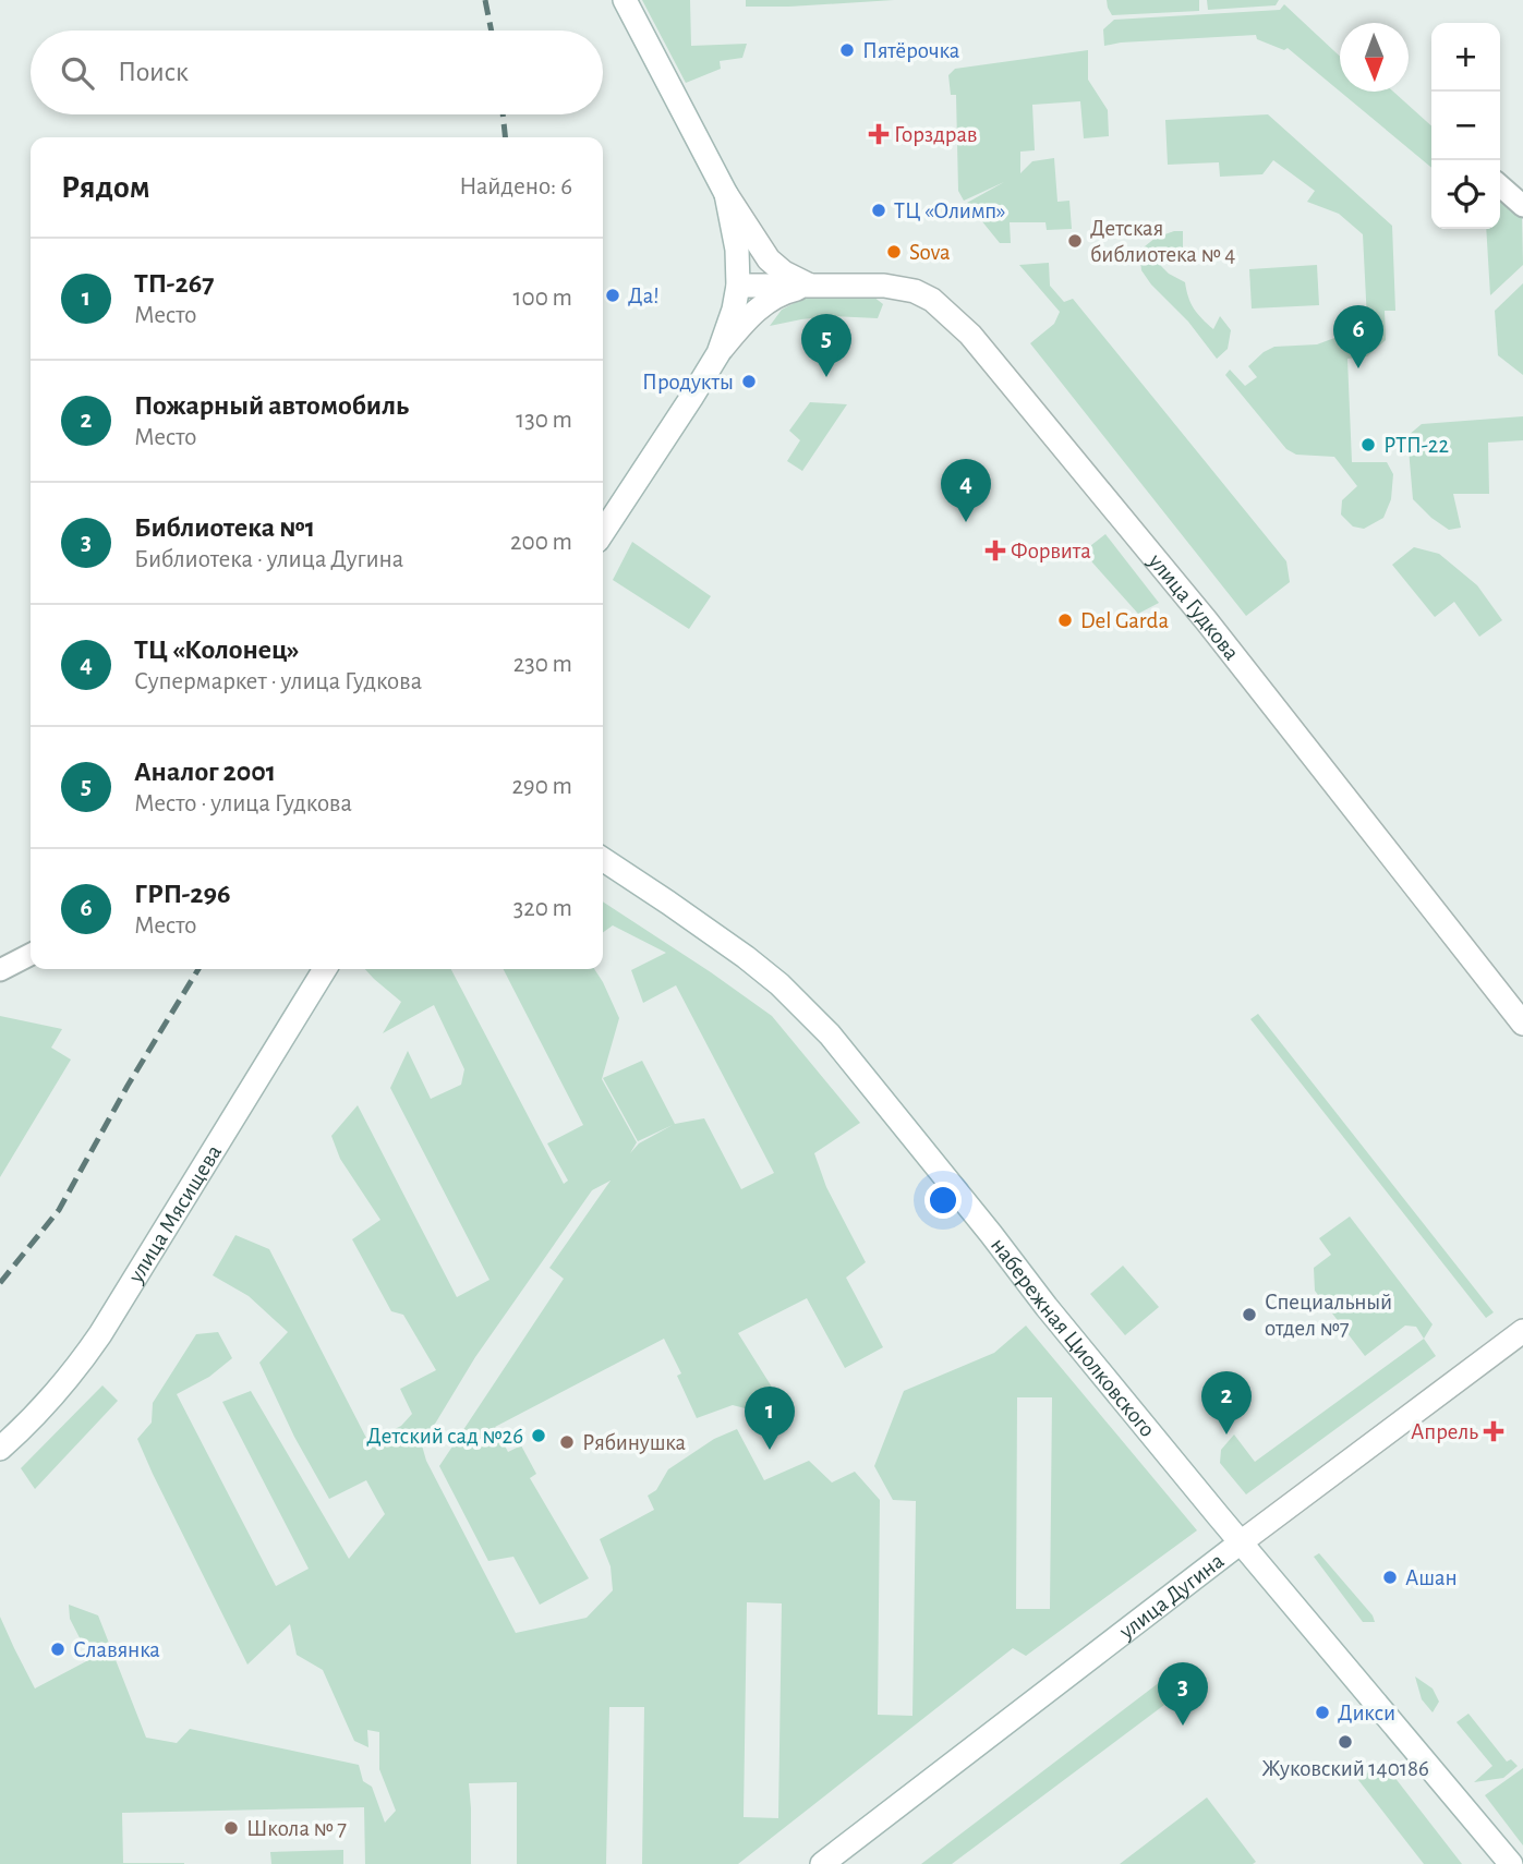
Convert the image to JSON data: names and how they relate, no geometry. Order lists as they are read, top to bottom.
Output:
{
  "streets": {
    "main road": [
      "улица Гудкова",
      "улица Мясищева",
      "набережная Циолковского",
      "улица Дугина"
    ]
  },
  "crossings": [
    ["набережная Циолковского", "улица Дугина"]
  ],
  "places": {
    "other": [
      "Пятёрочка",
      "ТЦ «Олимп»",
      "Детская библиотека № 4",
      "Sova",
      "Да!",
      "Продукты",
      "РТП-22",
      "Del Garda",
      "Специальный отдел №7",
      "Детский сад №26",
      "Рябинушка",
      "Ашан",
      "Славянка",
      "Дикси",
      "Жуковский 140186",
      "Школа № 7"
    ],
    "health": ["Горздрав", "Форвита", "Апрель"]
  },
  "north": "bottom",
  "page": {
    "map_buttons": ["+", "−"],
    "search": "Поиск",
    "heading": ["Рядом", "Найдено: 6"],
    "list": [
      {
        "mark": "1",
        "name": "ТП-267",
        "note": "Место",
        "value": "100 m"
      },
      {
        "mark": "2",
        "name": "Пожарный автомобиль",
        "note": "Место",
        "value": "130 m"
      },
      {
        "mark": "3",
        "name": "Библиотека №1",
        "note": "Библиотека · улица Дугина",
        "value": "200 m"
      },
      {
        "mark": "4",
        "name": "ТЦ «Колонец»",
        "note": "Супермаркет · улица Гудкова",
        "value": "230 m"
      },
      {
        "mark": "5",
        "name": "Аналог 2001",
        "note": "Место · улица Гудкова",
        "value": "290 m"
      },
      {
        "mark": "6",
        "name": "ГРП-296",
        "note": "Место",
        "value": "320 m"
      }
    ],
    "pins": [
      "6",
      "5",
      "4",
      "2",
      "1",
      "3"
    ]
  }
}
